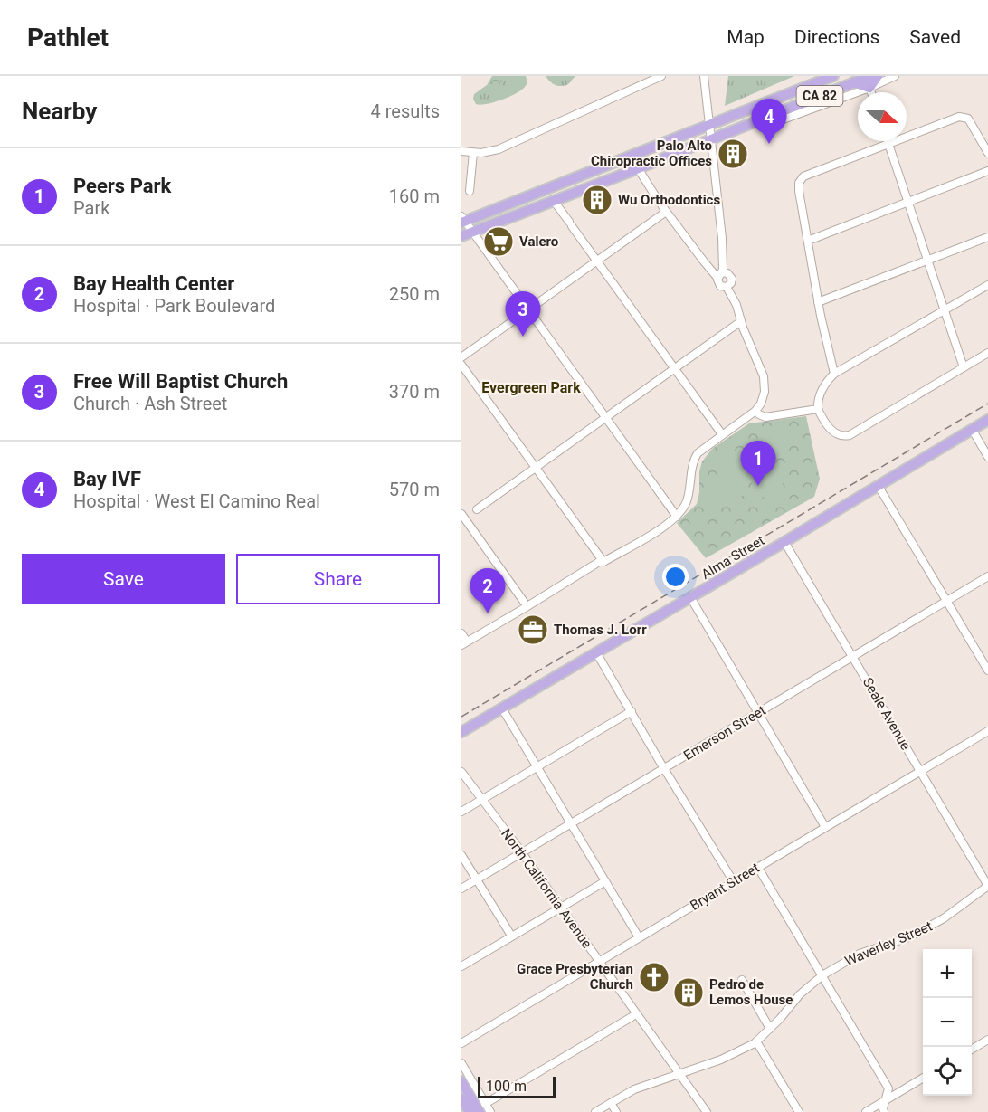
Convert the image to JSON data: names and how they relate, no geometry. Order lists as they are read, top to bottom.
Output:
{
  "streets": {
    "main road": ["CA 82", "Alma Street"],
    "street": [
      "Seale Avenue",
      "Emerson Street",
      "Bryant Street",
      "North California Avenue",
      "Waverley Street"
    ]
  },
  "crossings": [
    ["Alma Street", "Seale Avenue"],
    ["Seale Avenue", "Emerson Street"],
    ["Seale Avenue", "Bryant Street"],
    ["Seale Avenue", "Waverley Street"],
    ["Emerson Street", "North California Avenue"],
    ["Bryant Street", "North California Avenue"],
    ["North California Avenue", "Waverley Street"]
  ],
  "districts": ["Evergreen Park"],
  "places": {
    "building": ["Palo Alto Chiropractic Offices", "Wu Orthodontics", "Pedro de Lemos House"],
    "supermarket": ["Valero"],
    "office": ["Thomas J. Lorr"],
    "church": ["Grace Presbyterian Church"]
  },
  "scale_bar": "100 m",
  "north": "right",
  "page": {
    "header": "Pathlet",
    "nav": ["Map", "Directions", "Saved"],
    "heading": ["Nearby", "4 results"],
    "pins": [
      "4",
      "3",
      "1",
      "2"
    ],
    "list": [
      {
        "mark": "1",
        "name": "Peers Park",
        "note": "Park",
        "value": "160 m"
      },
      {
        "mark": "2",
        "name": "Bay Health Center",
        "note": "Hospital · Park Boulevard",
        "value": "250 m"
      },
      {
        "mark": "3",
        "name": "Free Will Baptist Church",
        "note": "Church · Ash Street",
        "value": "370 m"
      },
      {
        "mark": "4",
        "name": "Bay IVF",
        "note": "Hospital · West El Camino Real",
        "value": "570 m"
      }
    ],
    "buttons": ["Save", "Share"],
    "map_buttons": ["+", "−"],
    "scale": "100 m"
  }
}
